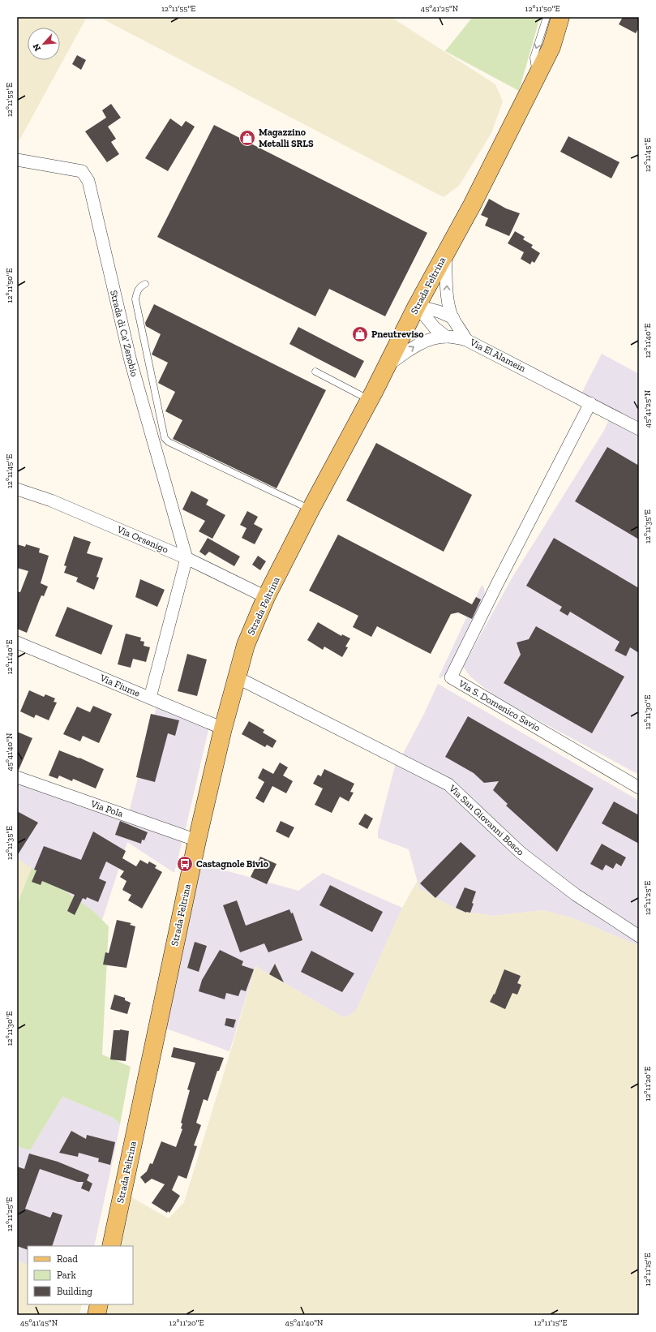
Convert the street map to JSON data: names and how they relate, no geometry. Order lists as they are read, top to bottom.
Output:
{
  "streets": {
    "main road": ["Strada Feltrina"],
    "street": [
      "Strada di Ca' Zenobio",
      "Via El Alamein",
      "Via Orsenigo",
      "Via Fiume",
      "Via S. Domenico Savio",
      "Via Pola",
      "Via San Giovanni Bosco"
    ]
  },
  "crossings": [
    ["Strada Feltrina", "Via El Alamein"],
    ["Strada Feltrina", "Via Orsenigo"],
    ["Strada Feltrina", "Via Fiume"],
    ["Strada Feltrina", "Via Pola"],
    ["Strada Feltrina", "Via San Giovanni Bosco"],
    ["Strada di Ca' Zenobio", "Via Orsenigo"],
    ["Via El Alamein", "Via S. Domenico Savio"]
  ],
  "places": {
    "shop": ["Magazzino Metalli SRLS", "Pneutreviso"],
    "bus stop": ["Castagnole Bivio"]
  },
  "legend": ["Road", "Park", "Building"],
  "north": "bottom left",
  "coordinates": [
    "12°11'55\"E",
    "45°41'25\"N",
    "12°11'50\"E",
    "12°11'45\"E",
    "12°11'40\"E",
    "12°11'35\"E",
    "12°11'30\"E",
    "45°41'40\"N",
    "12°11'25\"E",
    "12°11'20\"E",
    "12°11'15\"E",
    "45°41'45\"N"
  ]
}
